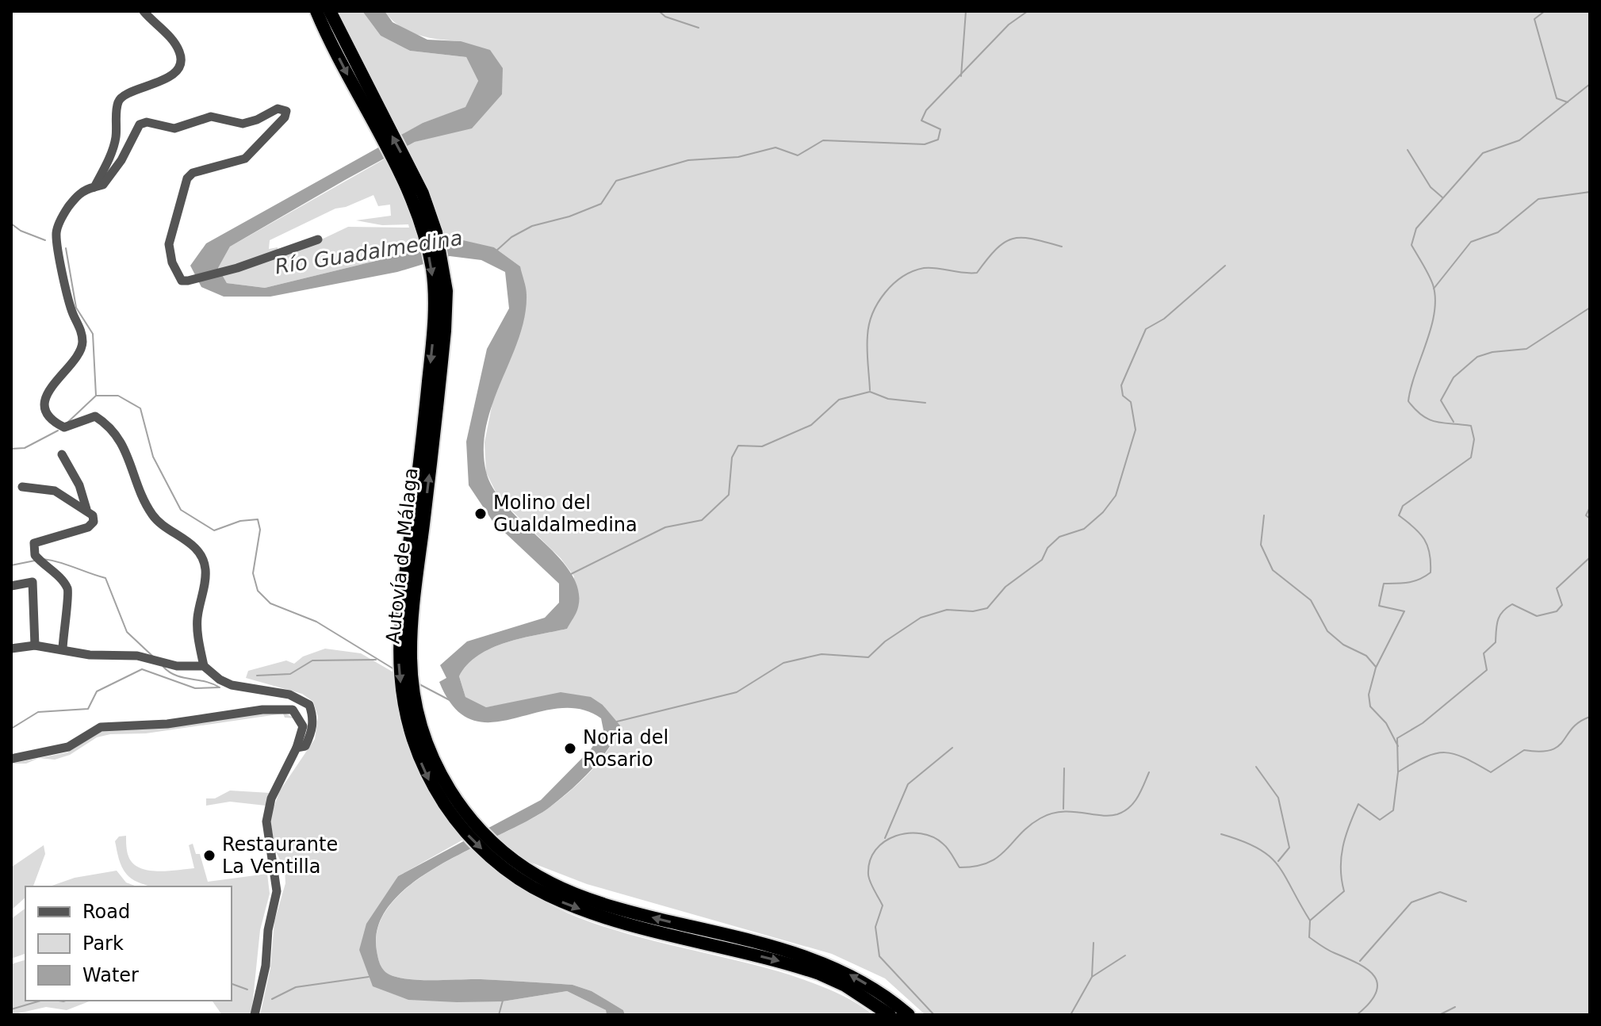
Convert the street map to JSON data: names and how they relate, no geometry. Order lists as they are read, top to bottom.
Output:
{
  "streets": {
    "highway": ["Autovía de Málaga"]
  },
  "water": ["Río Guadalmedina"],
  "places": ["Molino del Gualdalmedina", "Noria del Rosario", "Restaurante La Ventilla"],
  "legend": ["Road", "Park", "Water"]
}
